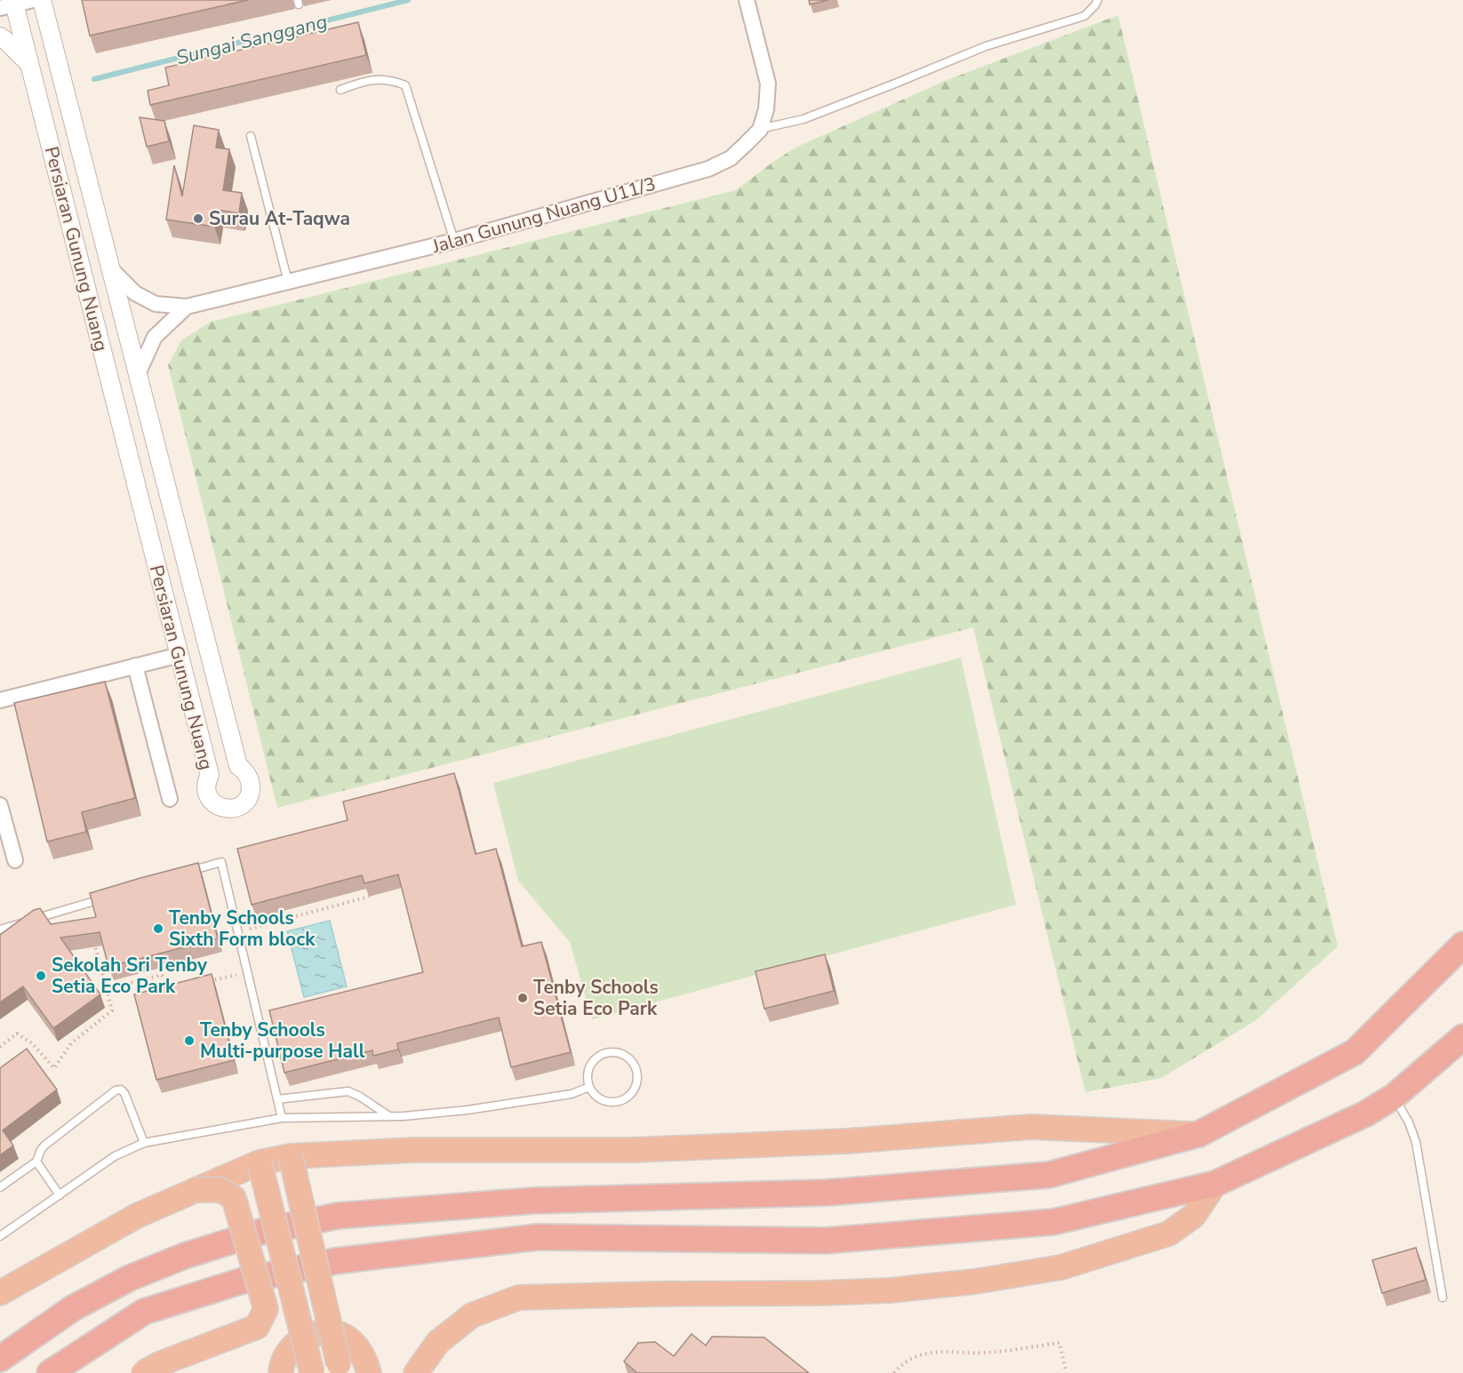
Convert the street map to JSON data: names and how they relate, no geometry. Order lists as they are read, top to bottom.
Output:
{
  "streets": {
    "street": ["Jalan Gunung Nuang U11/3", "Persiaran Gunung Nuang"]
  },
  "crossings": [
    ["Jalan Gunung Nuang U11/3", "Persiaran Gunung Nuang"]
  ],
  "water": ["Sungai Sanggang"],
  "places": [
    "Surau At-Taqwa",
    "Tenby Schools Sixth Form block",
    "Sekolah Sri Tenby Setia Eco Park",
    "Tenby Schools Setia Eco Park",
    "Tenby Schools Multi-purpose Hall"
  ]
}
